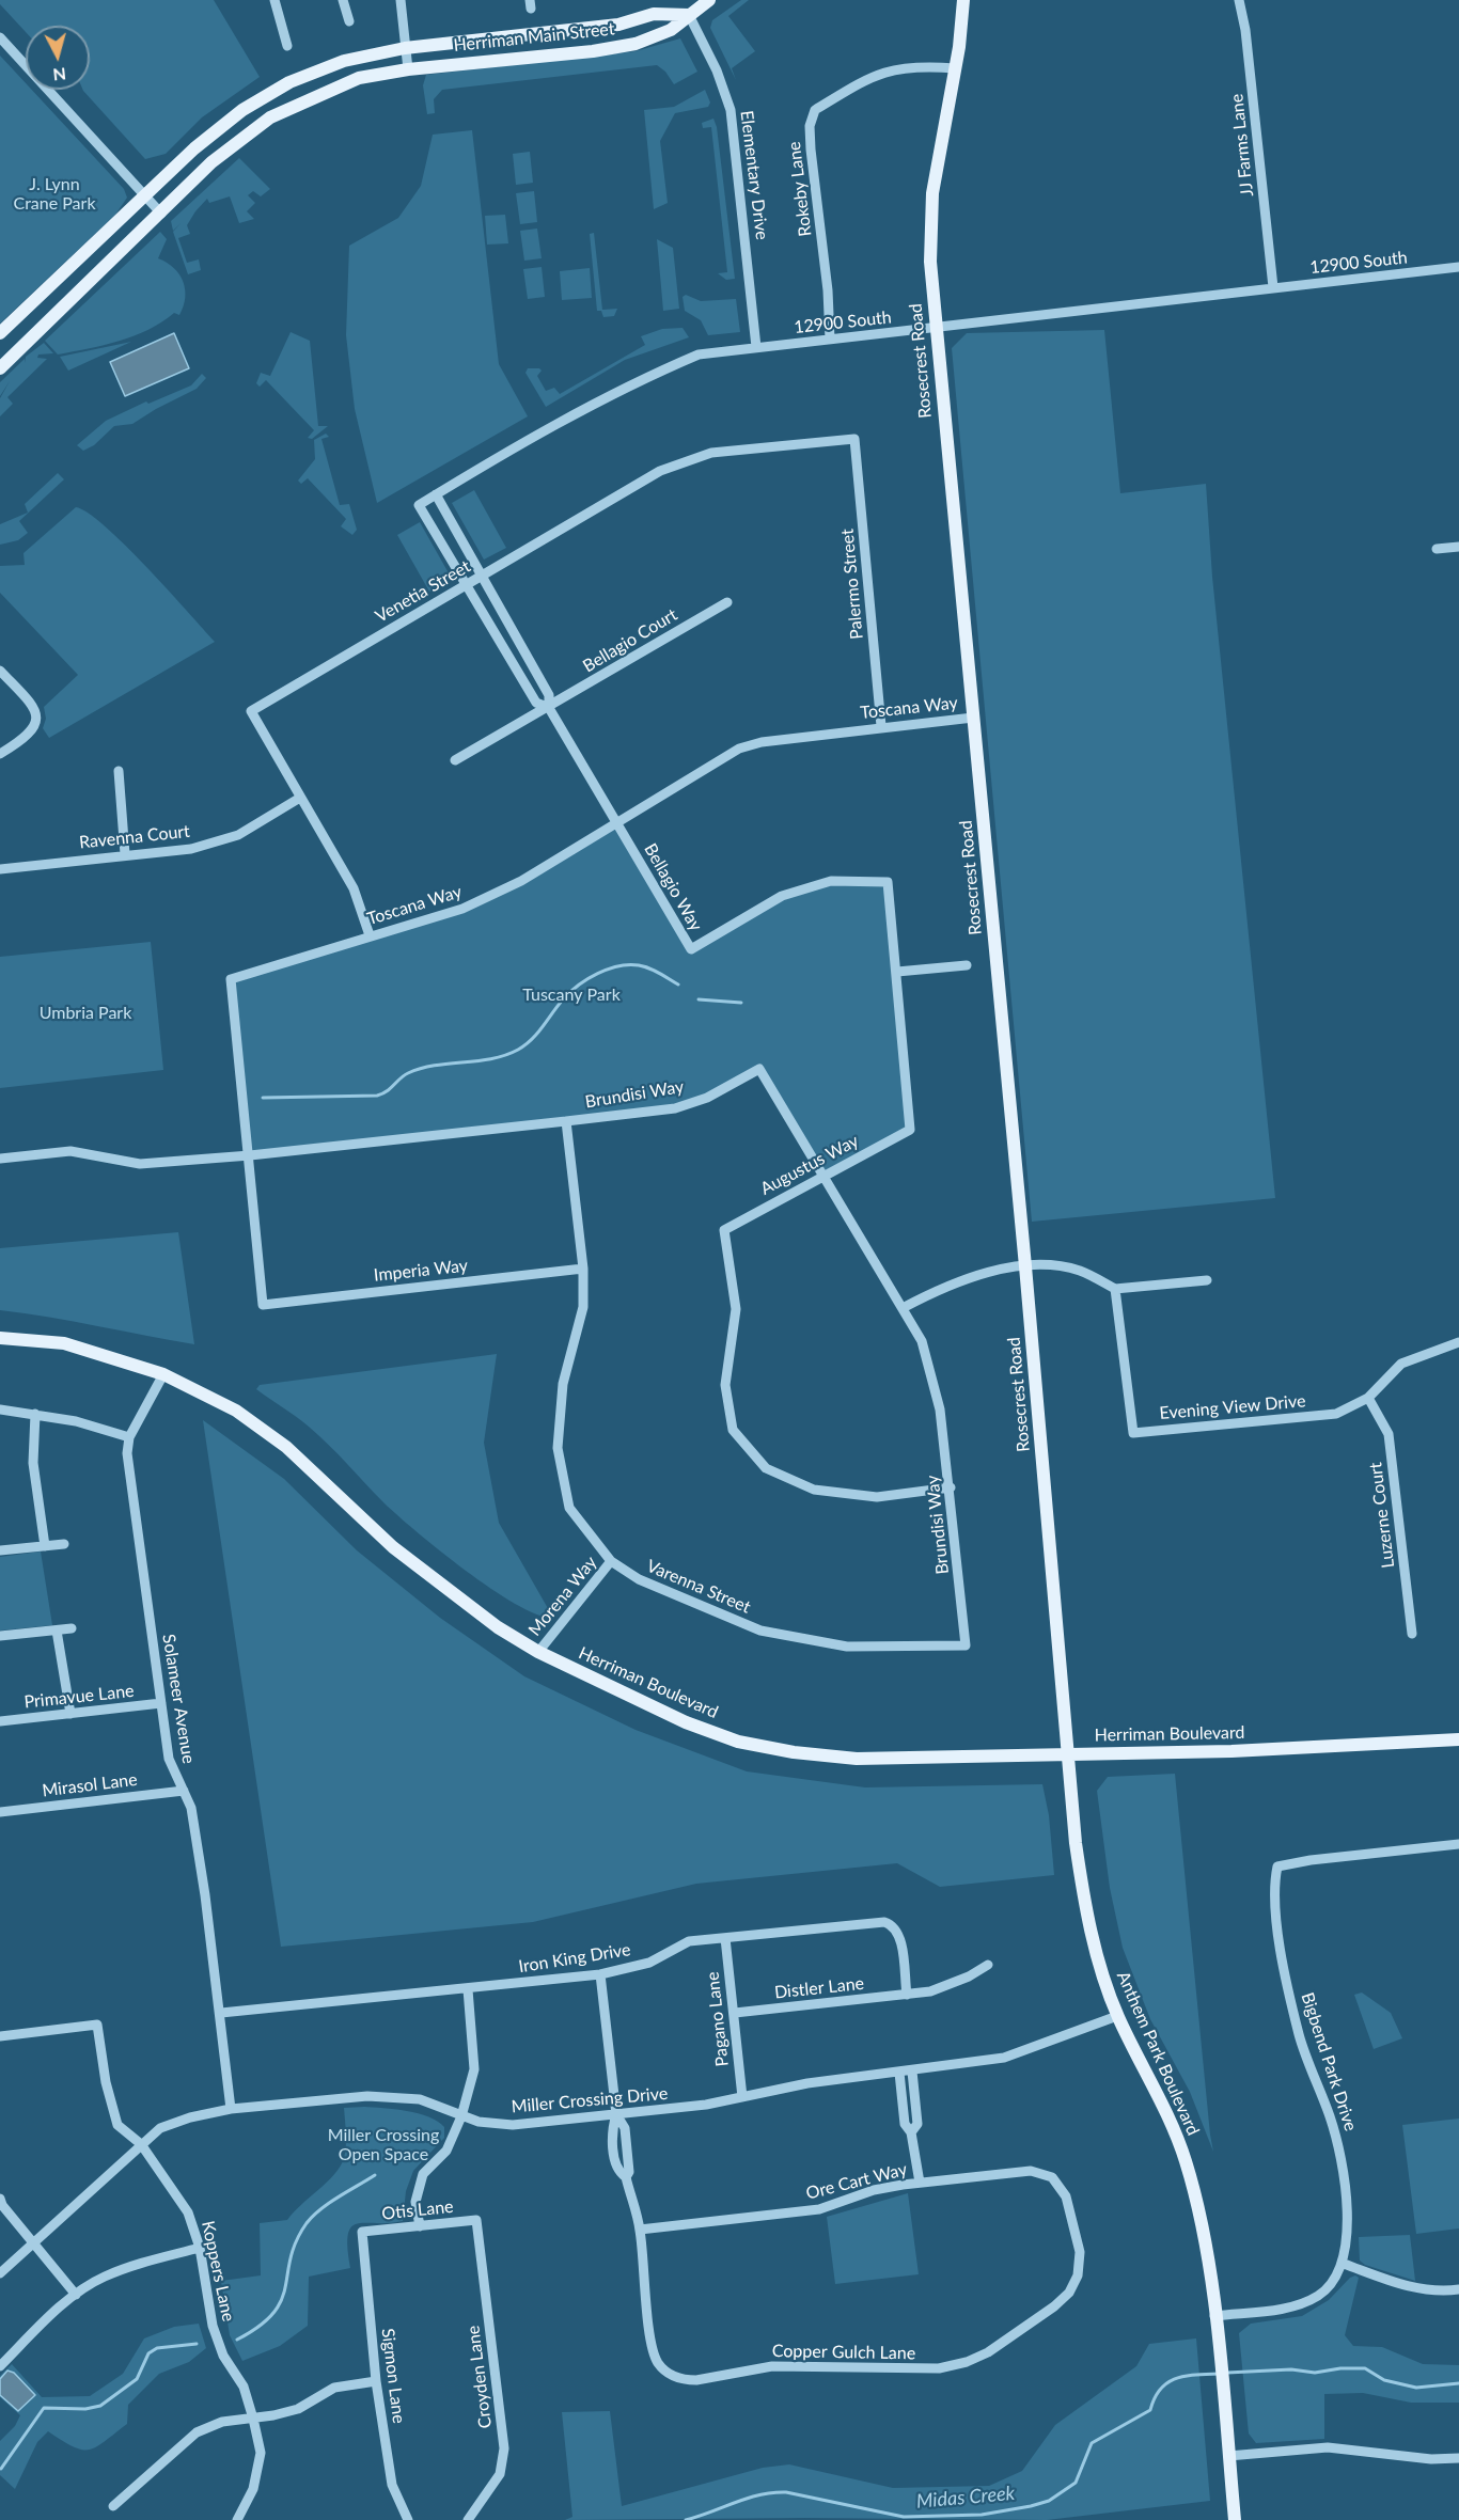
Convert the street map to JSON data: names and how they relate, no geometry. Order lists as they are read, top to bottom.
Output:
{
  "streets": {
    "main road": [
      "Herriman Main Street",
      "Rosecrest Road",
      "Herriman Boulevard",
      "Anthem Park Boulevard"
    ],
    "street": [
      "JJ Farms Lane",
      "Elementary Drive",
      "Rokeby Lane",
      "12900 South",
      "Palermo Street",
      "Venetia Street",
      "Bellagio Court",
      "Toscana Way",
      "Ravenna Court",
      "Bellagio Way",
      "Brundisi Way",
      "Augustus Way",
      "Imperia Way",
      "Evening View Drive",
      "Luzerne Court",
      "Varenna Street",
      "Morena Way",
      "Primavue Lane",
      "Solameer Avenue",
      "Mirasol Lane",
      "Iron King Drive",
      "Distler Lane",
      "Pagano Lane",
      "Bigbend Park Drive",
      "Miller Crossing Drive",
      "Ore Cart Way",
      "Otis Lane",
      "Koppers Lane",
      "Copper Gulch Lane",
      "Sigmon Lane",
      "Croyden Lane"
    ]
  },
  "crossings": [
    ["Herriman Main Street", "Elementary Drive"],
    ["JJ Farms Lane", "12900 South"],
    ["Elementary Drive", "12900 South"],
    ["Rokeby Lane", "12900 South"],
    ["Rokeby Lane", "Rosecrest Road"],
    ["12900 South", "Rosecrest Road"],
    ["12900 South", "Bellagio Way"],
    ["Rosecrest Road", "Toscana Way"],
    ["Rosecrest Road", "Herriman Boulevard"],
    ["Rosecrest Road", "Anthem Park Boulevard"],
    ["Palermo Street", "Venetia Street"],
    ["Palermo Street", "Toscana Way"],
    ["Venetia Street", "Toscana Way"],
    ["Venetia Street", "Ravenna Court"],
    ["Venetia Street", "Bellagio Way"],
    ["Bellagio Court", "Bellagio Way"],
    ["Toscana Way", "Bellagio Way"],
    ["Toscana Way", "Brundisi Way"],
    ["Toscana Way", "Imperia Way"],
    ["Bellagio Way", "Augustus Way"],
    ["Brundisi Way", "Augustus Way"],
    ["Brundisi Way", "Varenna Street"],
    ["Imperia Way", "Varenna Street"],
    ["Evening View Drive", "Luzerne Court"],
    ["Varenna Street", "Morena Way"],
    ["Morena Way", "Herriman Boulevard"],
    ["Herriman Boulevard", "Anthem Park Boulevard"],
    ["Primavue Lane", "Solameer Avenue"],
    ["Solameer Avenue", "Mirasol Lane"],
    ["Solameer Avenue", "Iron King Drive"],
    ["Solameer Avenue", "Miller Crossing Drive"],
    ["Iron King Drive", "Distler Lane"],
    ["Iron King Drive", "Pagano Lane"],
    ["Iron King Drive", "Copper Gulch Lane"],
    ["Distler Lane", "Pagano Lane"],
    ["Pagano Lane", "Miller Crossing Drive"],
    ["Anthem Park Boulevard", "Miller Crossing Drive"],
    ["Miller Crossing Drive", "Koppers Lane"],
    ["Miller Crossing Drive", "Copper Gulch Lane"],
    ["Ore Cart Way", "Copper Gulch Lane"],
    ["Otis Lane", "Sigmon Lane"],
    ["Otis Lane", "Croyden Lane"]
  ],
  "water": ["Midas Creek"],
  "parks": [
    "J. Lynn Crane Park",
    "Tuscany Park",
    "Umbria Park",
    "Miller Crossing Open Space"
  ],
  "north": "bottom"
}
